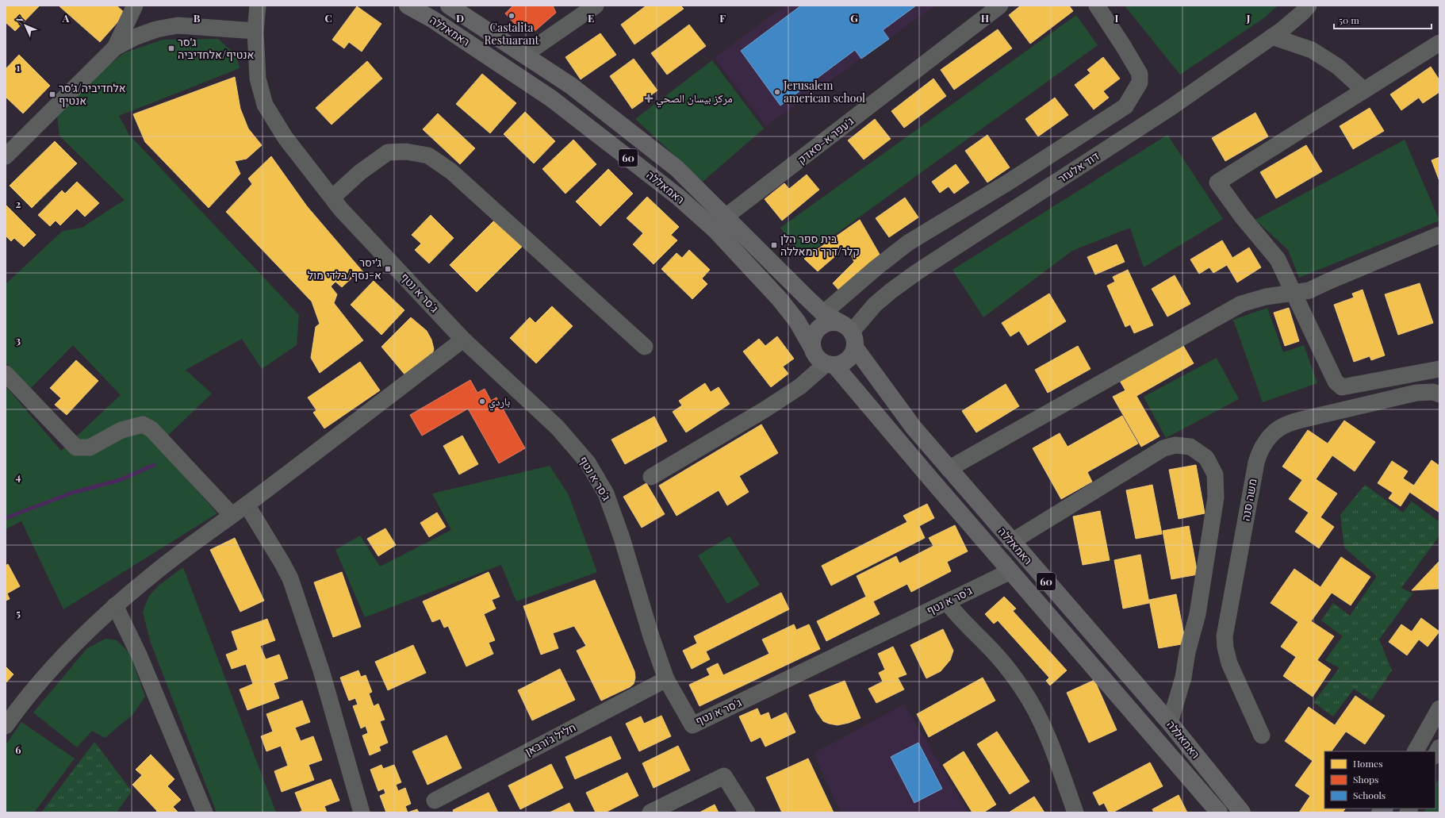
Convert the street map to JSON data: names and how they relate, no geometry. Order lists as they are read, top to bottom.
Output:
{
  "streets": {
    "highway": ["ראמאללה", "60"],
    "street": [
      "ג'עפר א-סאדק",
      "דוד אלעזר",
      "ג'סר א נטף",
      "משה סנה",
      "חליל ג'ורבאן"
    ]
  },
  "crossings": [
    ["ראמאללה", "ג'עפר א-סאדק"],
    ["ראמאללה", "60"],
    ["ראמאללה", "דוד אלעזר"],
    ["ראמאללה", "ג'סר א נטף"],
    ["60", "דוד אלעזר"],
    ["ג'סר א נטף", "חליל ג'ורבאן"]
  ],
  "places": {
    "other": ["Castalita Restuarant", "Jerusalem american school", "باردي"],
    "transit": [
      "ג׳סר אנטיף/אלחדיביה",
      "אלחדיביה/ג׳סר אנטיף",
      "בית ספר הלן קלר/דרך רמאללה",
      "ג׳יסר א-נסף/בלדי מול"
    ],
    "health": ["مركز بيسان الصحي"]
  },
  "legend": ["Homes", "Shops", "Schools"],
  "scale_bar": "50 m",
  "north": "top left",
  "grid": {
    "columns": [
      "A",
      "B",
      "C",
      "D",
      "E",
      "F",
      "G",
      "H",
      "I",
      "J"
    ],
    "rows": [
      "1",
      "2",
      "3",
      "4",
      "5",
      "6"
    ]
  }
}
